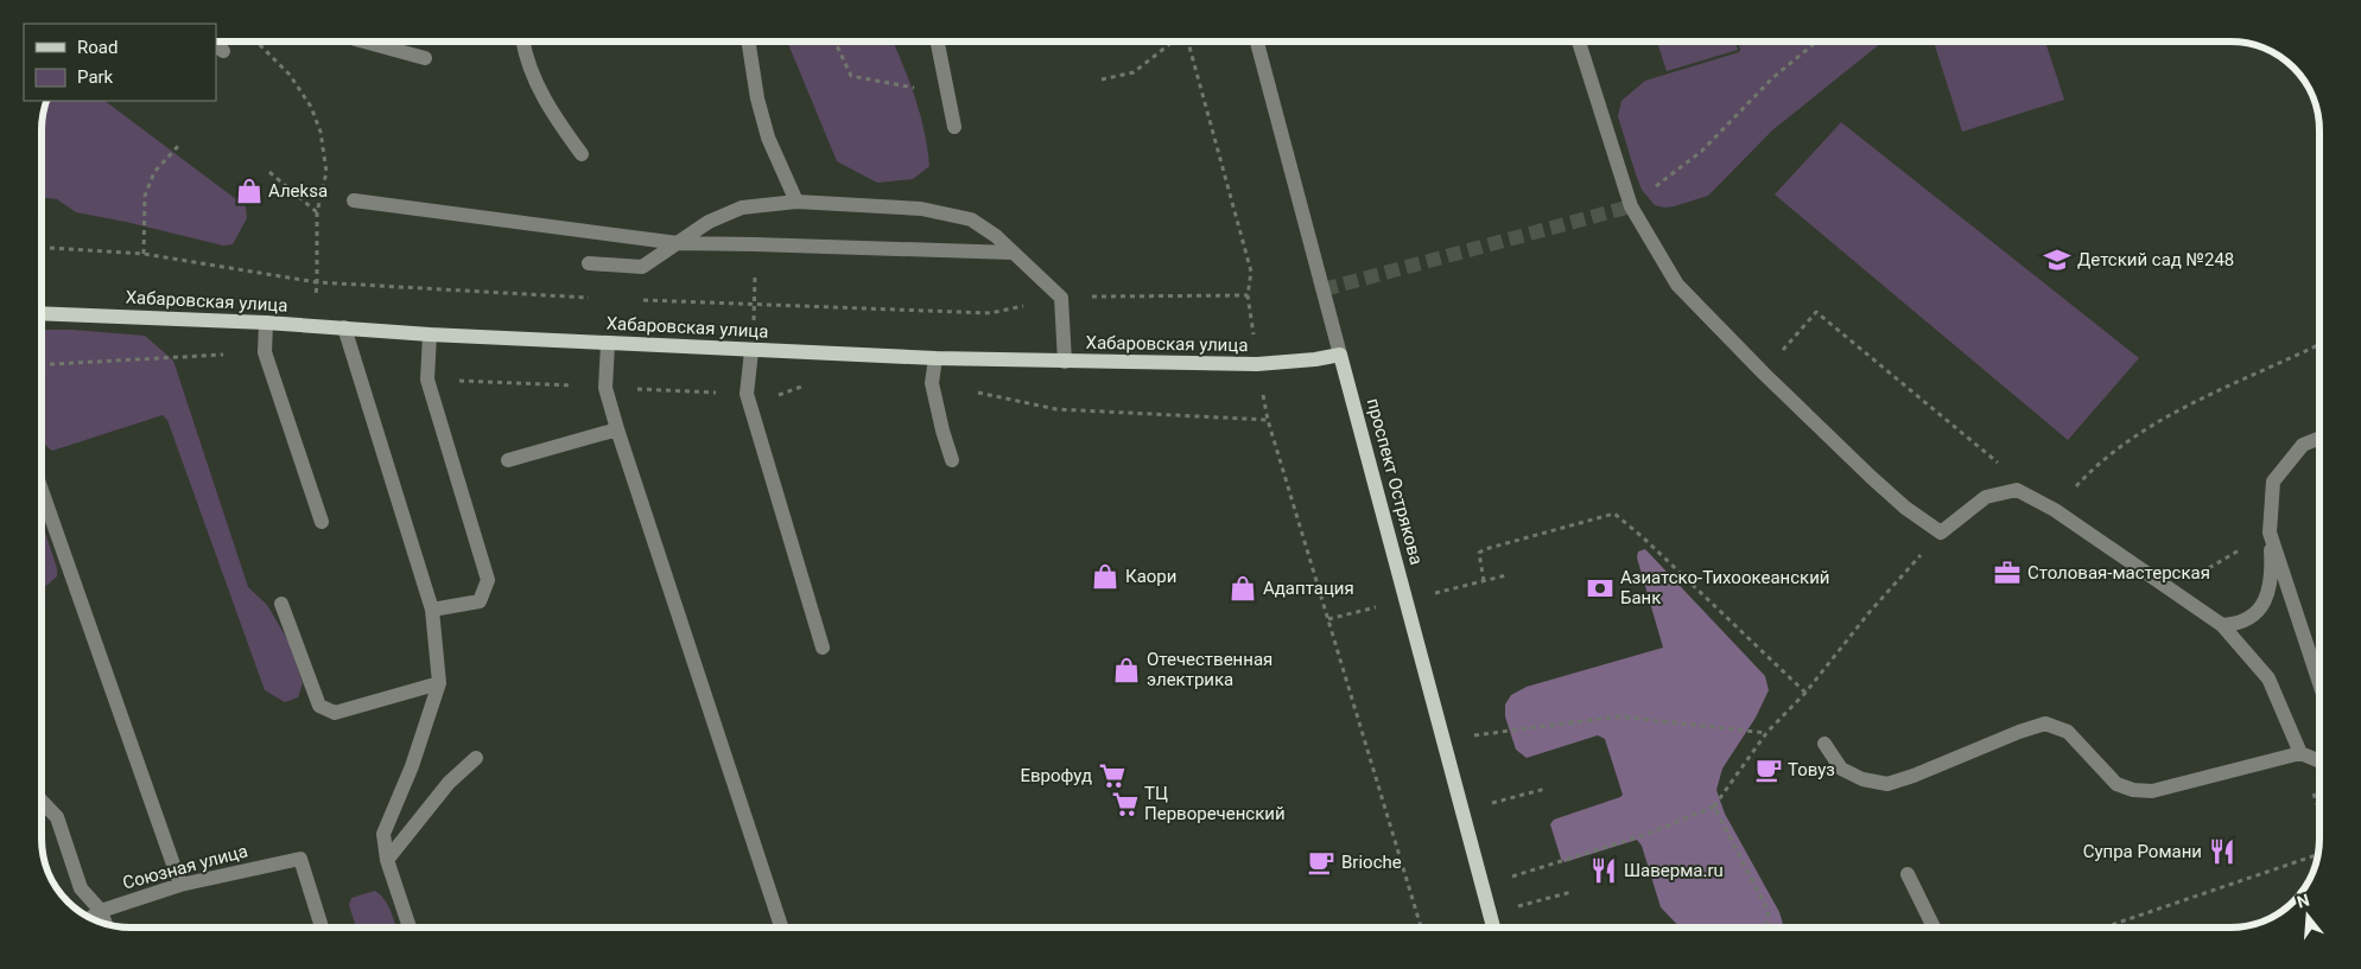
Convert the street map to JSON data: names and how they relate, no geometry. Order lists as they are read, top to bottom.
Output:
{
  "streets": {
    "main road": ["Хабаровская улица", "проспект Острякова"],
    "street": ["Союзная улица"]
  },
  "crossings": [
    ["Хабаровская улица", "проспект Острякова"]
  ],
  "places": {
    "shop": [
      "Алеksa",
      "Каори",
      "Адаптация",
      "Отечественная электрика"
    ],
    "school or university": ["Детский сад №248"],
    "office": ["Столовая-мастерская"],
    "bank": ["Азиатско-Тихоокеанский Банк"],
    "cafe": ["Товуз", "Brioche"],
    "supermarket": ["Еврофуд", "ТЦ Первореченский"],
    "restaurant": ["Супра Романи", "Шаверма.ru"]
  },
  "legend": ["Road", "Park"],
  "north": "top"
}
